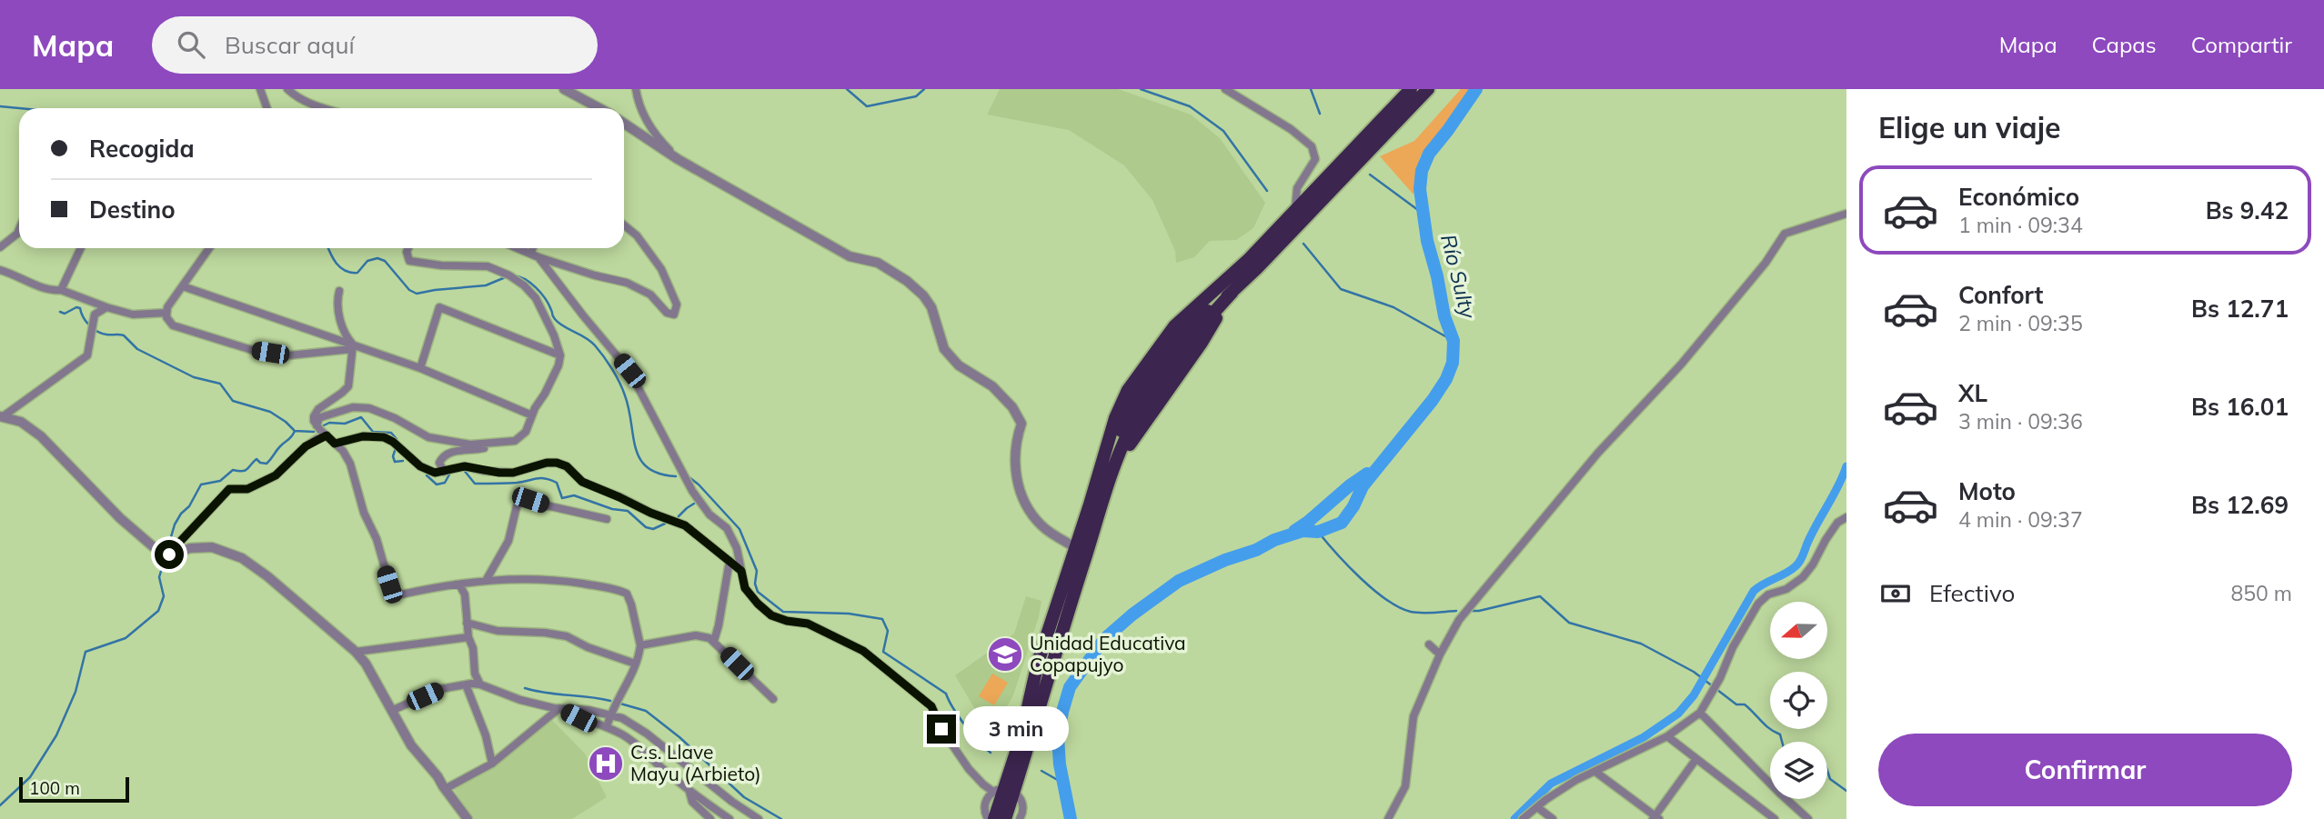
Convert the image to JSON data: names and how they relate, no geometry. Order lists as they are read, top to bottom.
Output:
{
  "water": ["Río Sulty"],
  "places": {
    "school or university": ["Unidad Educativa Copapujyo"],
    "hospital": ["C.s. Llave Mayu (Arbieto)"]
  },
  "scale_bar": "100 m",
  "north": "left",
  "page": {
    "header": "Mapa",
    "search": "Buscar aquí",
    "nav": ["Mapa", "Capas", "Compartir"],
    "heading": "Elige un viaje",
    "banner": ["Recogida", "Destino"],
    "list": [
      {
        "name": "Económico",
        "note": "1 min · 09:34",
        "value": "Bs 9.42"
      },
      {
        "name": "Confort",
        "note": "2 min · 09:35",
        "value": "Bs 12.71"
      },
      {
        "name": "XL",
        "note": "3 min · 09:36",
        "value": "Bs 16.01"
      },
      {
        "name": "Moto",
        "note": "4 min · 09:37",
        "value": "Bs 12.69"
      }
    ],
    "pay": ["Efectivo", "850 m"],
    "bubble": "3 min",
    "buttons": "Confirmar",
    "scale": "100 m"
  }
}
